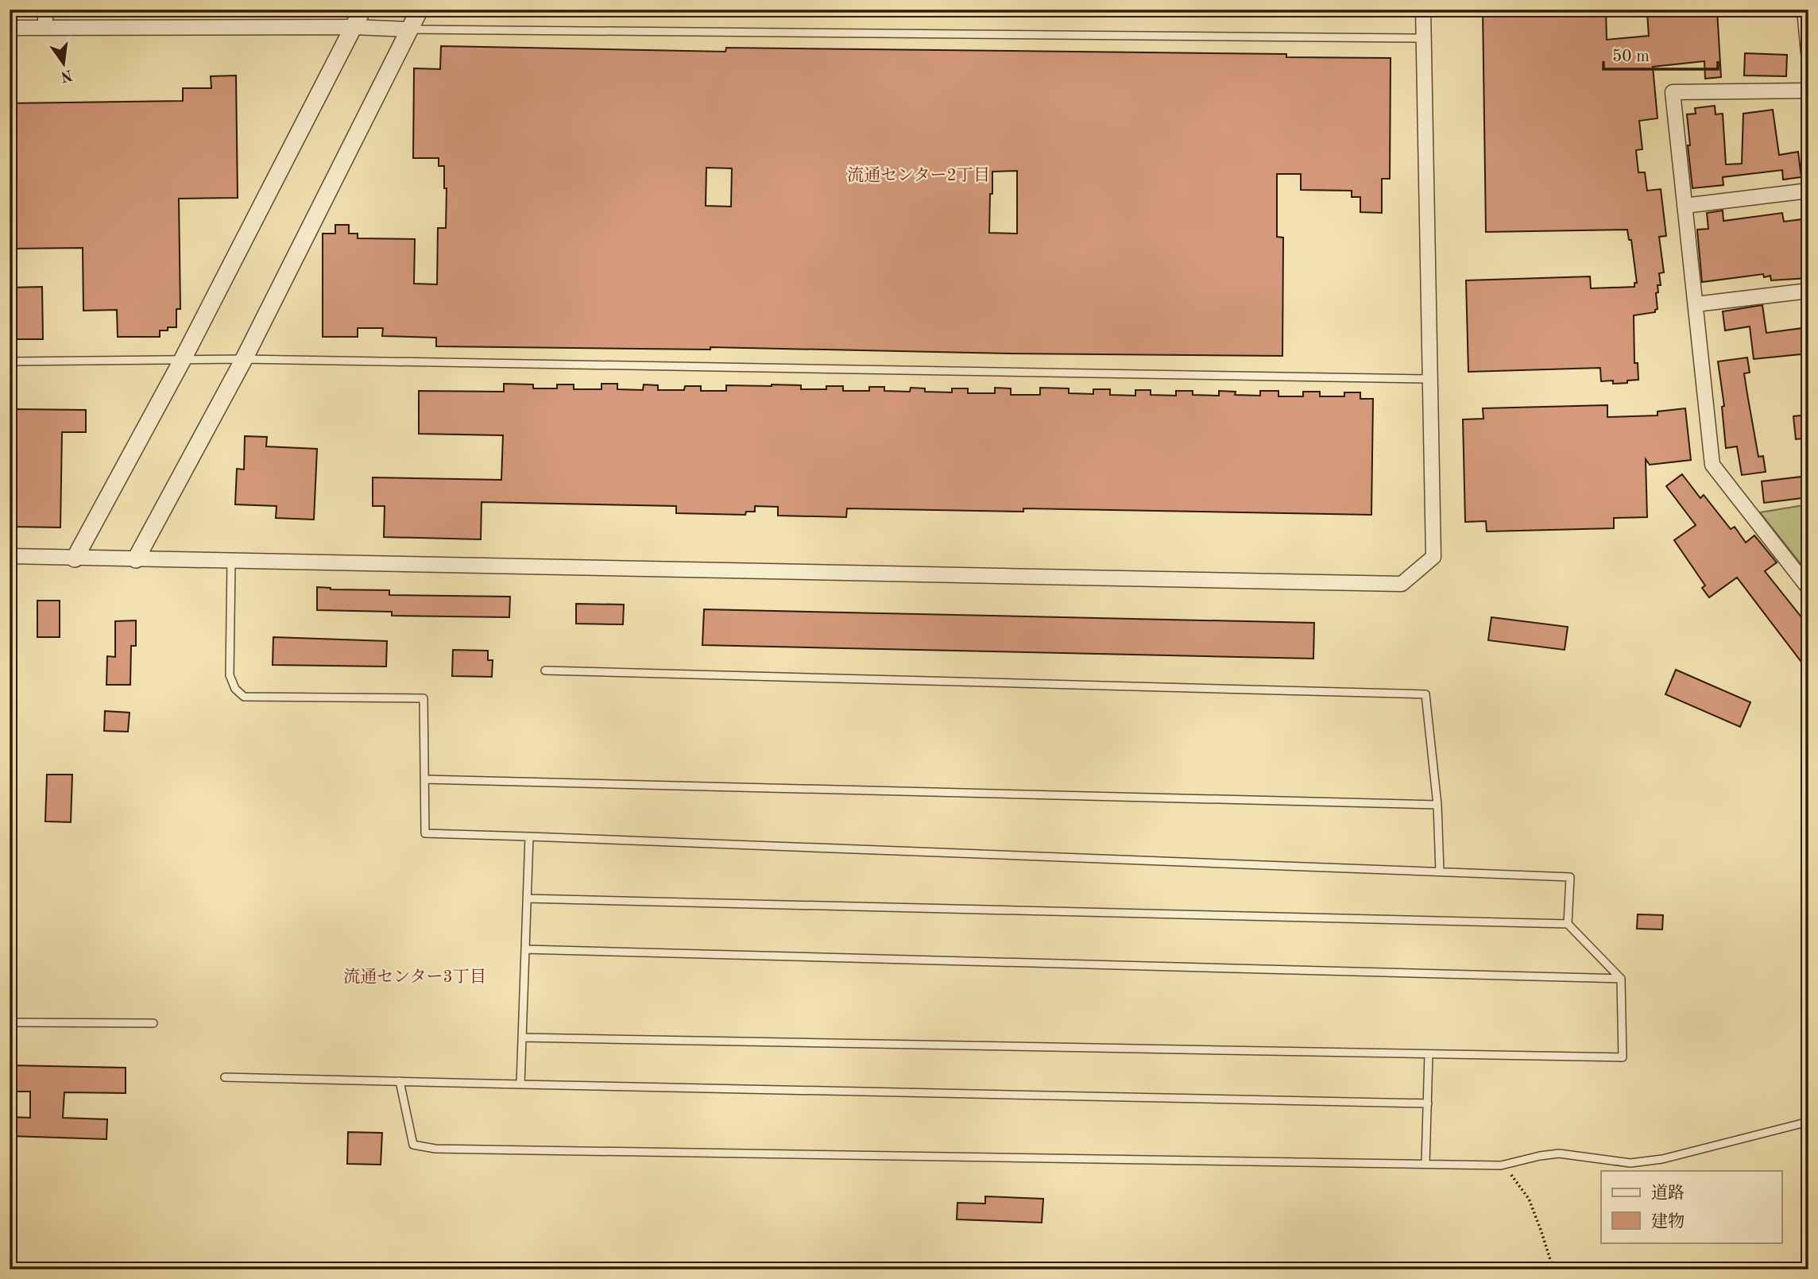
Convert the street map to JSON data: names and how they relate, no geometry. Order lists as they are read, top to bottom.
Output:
{
  "districts": ["流通センター2丁目", "流通センター3丁目"],
  "legend": ["道路", "建物"],
  "scale_bar": "50 m",
  "north": "bottom"
}
